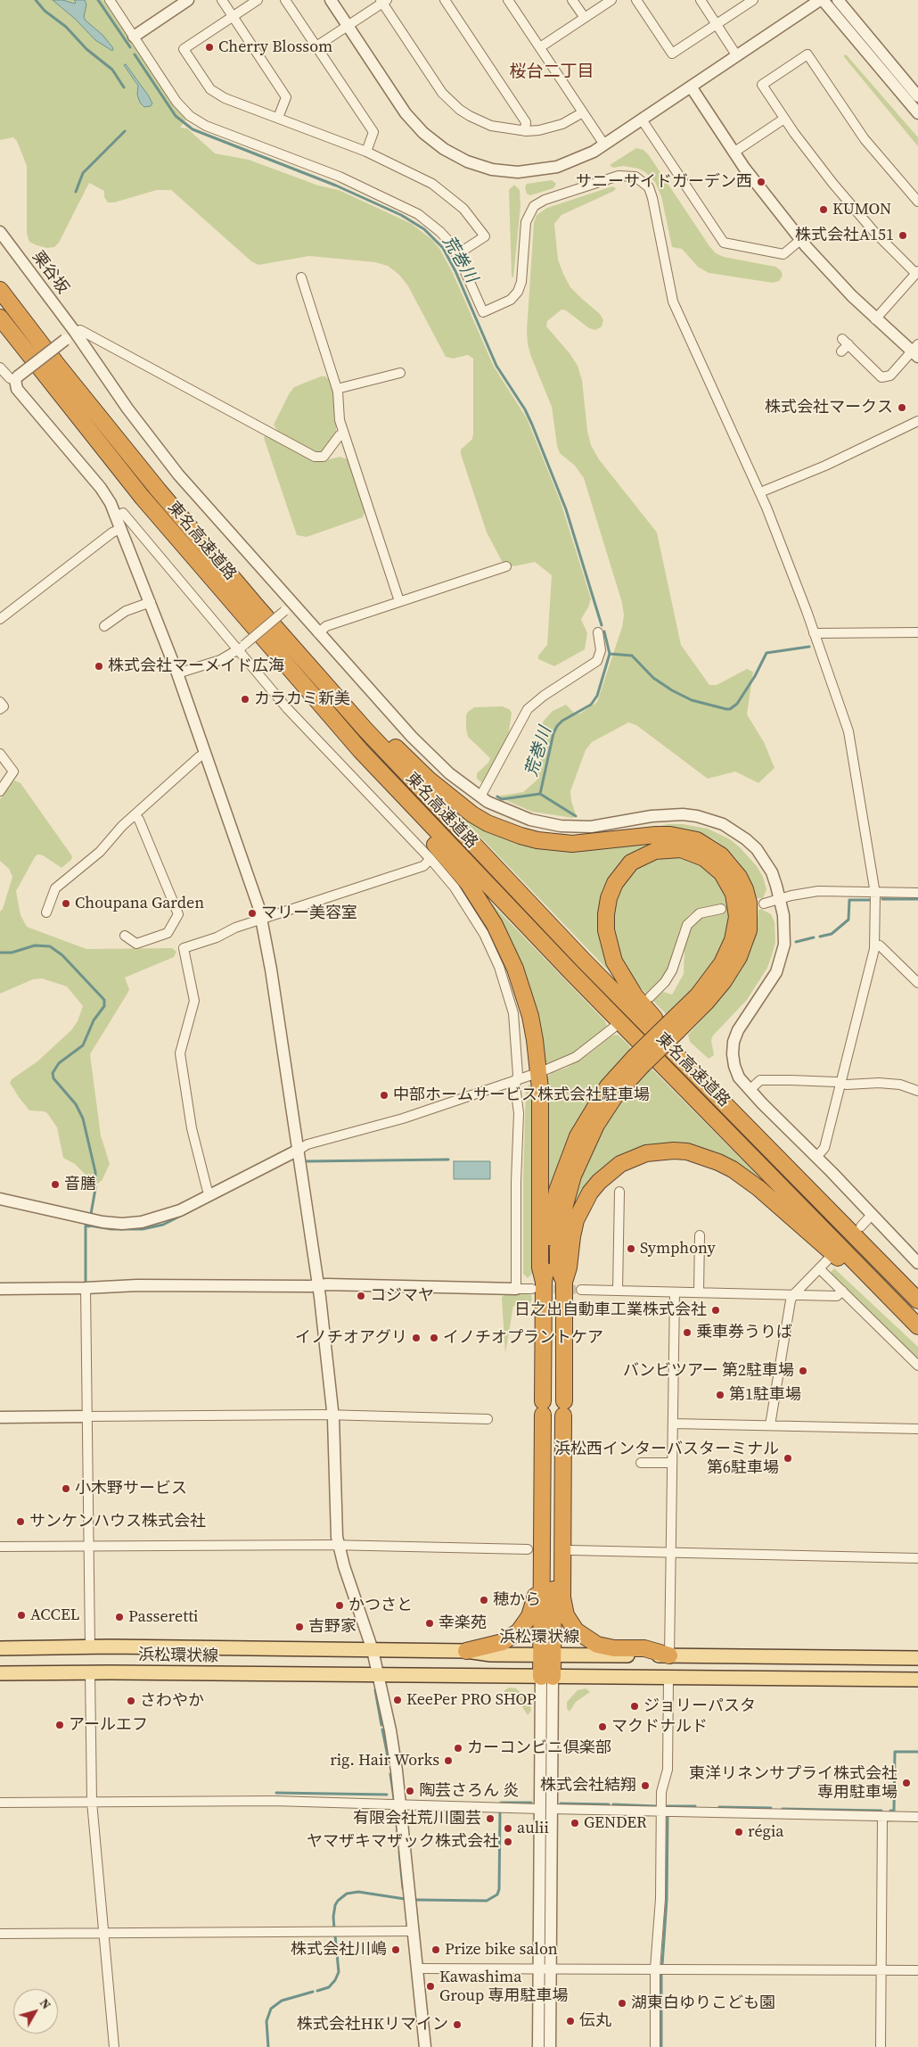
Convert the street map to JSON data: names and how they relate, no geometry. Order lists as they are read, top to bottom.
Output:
{
  "streets": {
    "highway": ["東名高速道路"],
    "main road": ["浜松環状線"],
    "street": ["栗谷坂"]
  },
  "districts": ["桜台二丁目"],
  "water": ["荒巻川"],
  "places": [
    "Cherry Blossom",
    "サニーサイドガーデン西",
    "KUMON",
    "株式会社A151",
    "株式会社マークス",
    "株式会社マーメイド広海",
    "カラカミ新美",
    "Choupana Garden",
    "マリー美容室",
    "中部ホームサービス株式会社駐車場",
    "音膳",
    "Symphony",
    "コジマヤ",
    "日之出自動車工業株式会社",
    "乗車券うりば",
    "イノチオアグリ",
    "イノチオプラントケア",
    "バンビツアー 第2駐車場",
    "第1駐車場",
    "浜松西インターバスターミナル 第6駐車場",
    "小木野サービス",
    "サンケンハウス株式会社",
    "穂から",
    "かつさと",
    "ACCEL",
    "Passeretti",
    "幸楽苑",
    "吉野家",
    "KeePer PRO SHOP",
    "さわやか",
    "ジョリーパスタ",
    "アールエフ",
    "マクドナルド",
    "カーコンビニ倶楽部",
    "rig. Hair Works",
    "東洋リネンサプライ株式会社 専用駐車場",
    "株式会社結翔",
    "陶芸さろん 炎",
    "有限会社荒川園芸",
    "GENDER",
    "aulii",
    "régia",
    "ヤマザキマザック株式会社",
    "株式会社川嶋",
    "Prize bike salon",
    "Kawashima Group 専用駐車場",
    "湖東白ゆりこども園",
    "伝丸",
    "株式会社HKリマイン"
  ],
  "north": "top right"
}
